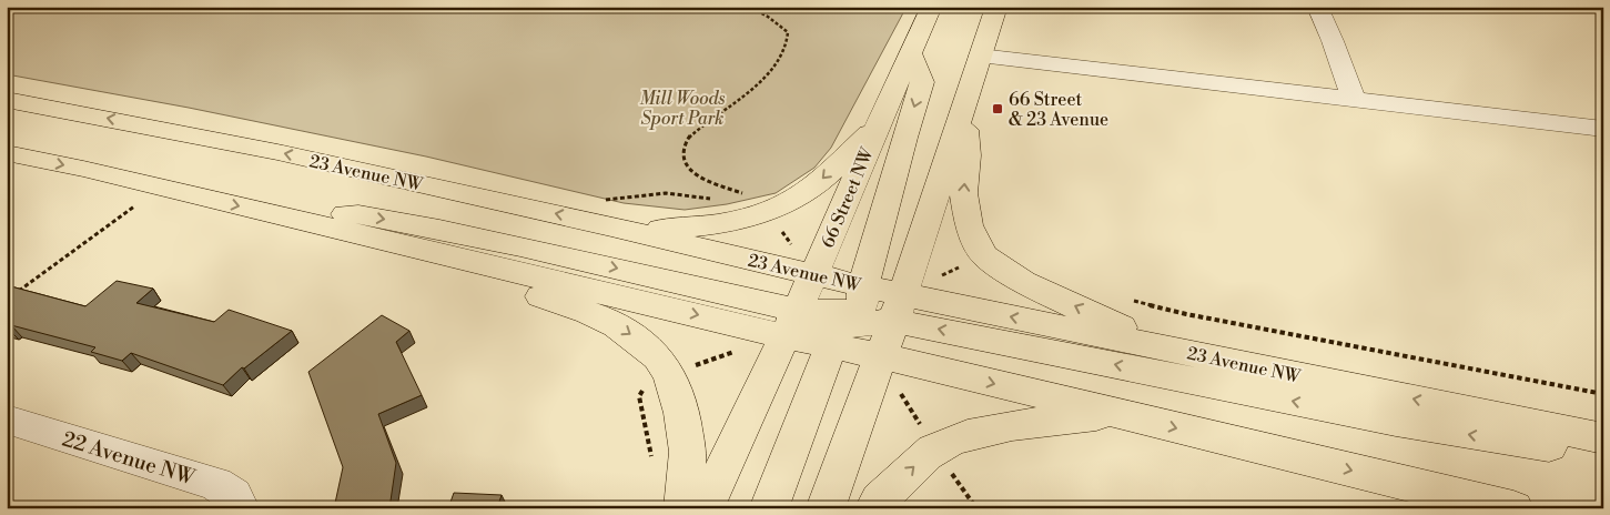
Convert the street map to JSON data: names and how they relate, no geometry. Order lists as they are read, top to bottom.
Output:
{
  "streets": {
    "main road": ["23 Avenue NW", "66 Street NW"],
    "street": ["22 Avenue NW"]
  },
  "crossings": [
    ["23 Avenue NW", "66 Street NW"]
  ],
  "parks": ["Mill Woods Sport Park"],
  "places": {
    "transit": ["66 Street & 23 Avenue"]
  }
}
